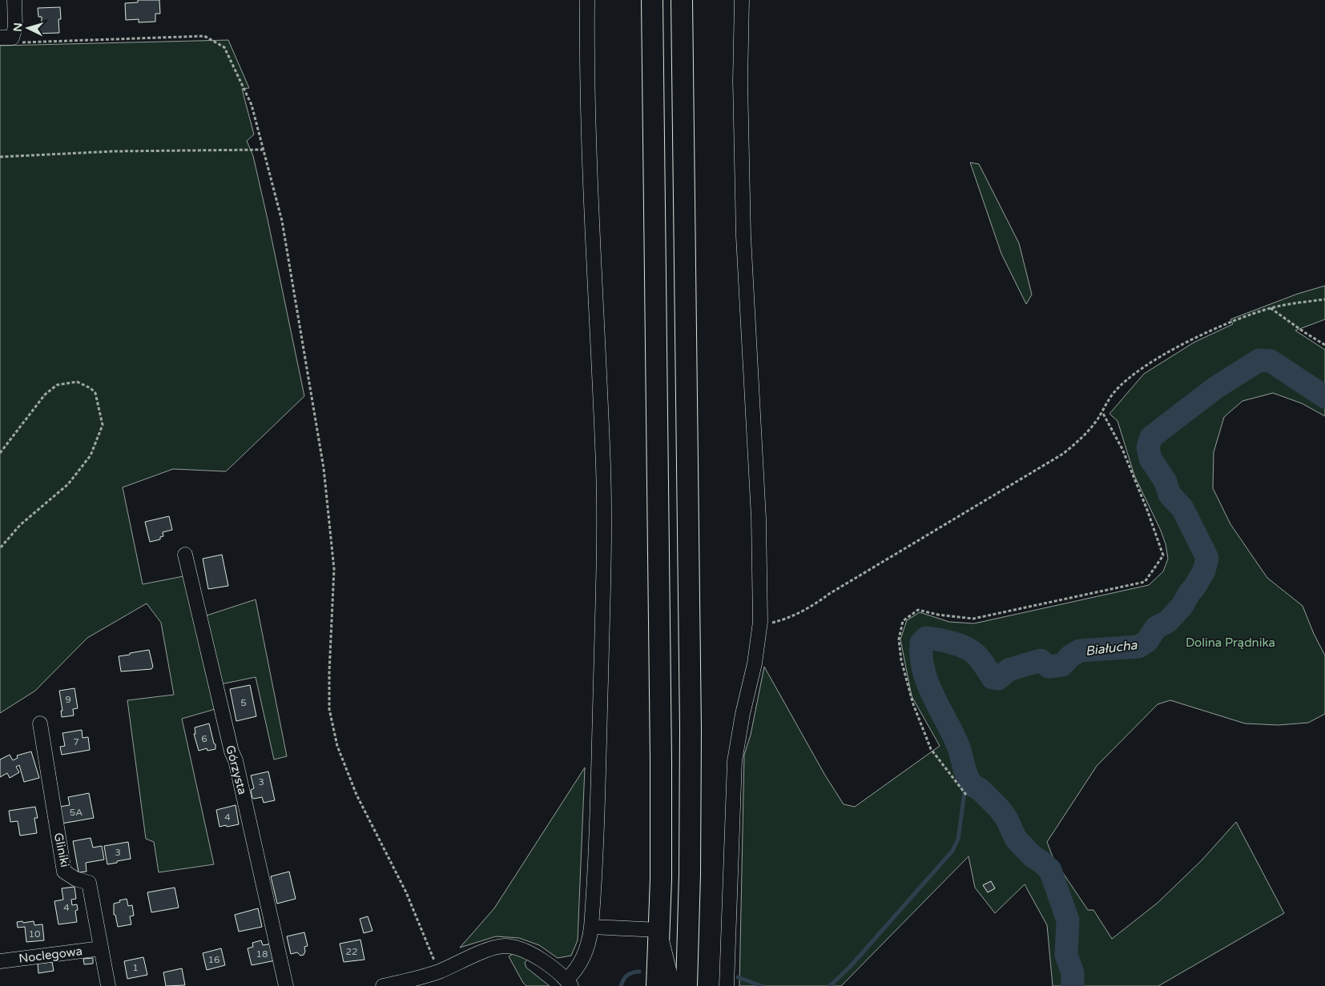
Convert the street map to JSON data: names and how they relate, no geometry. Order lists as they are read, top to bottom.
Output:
{
  "streets": {
    "street": ["Górzysta", "Gliniki", "Noclegowa"]
  },
  "crossings": [
    ["Gliniki", "Noclegowa"]
  ],
  "water": ["Białucha"],
  "parks": ["Dolina Prądnika"],
  "house_numbers": [
    "9",
    "5",
    "6",
    "7",
    "3",
    "5A",
    "4",
    "3",
    "4",
    "10",
    "22",
    "18",
    "16",
    "1"
  ],
  "north": "left"
}
